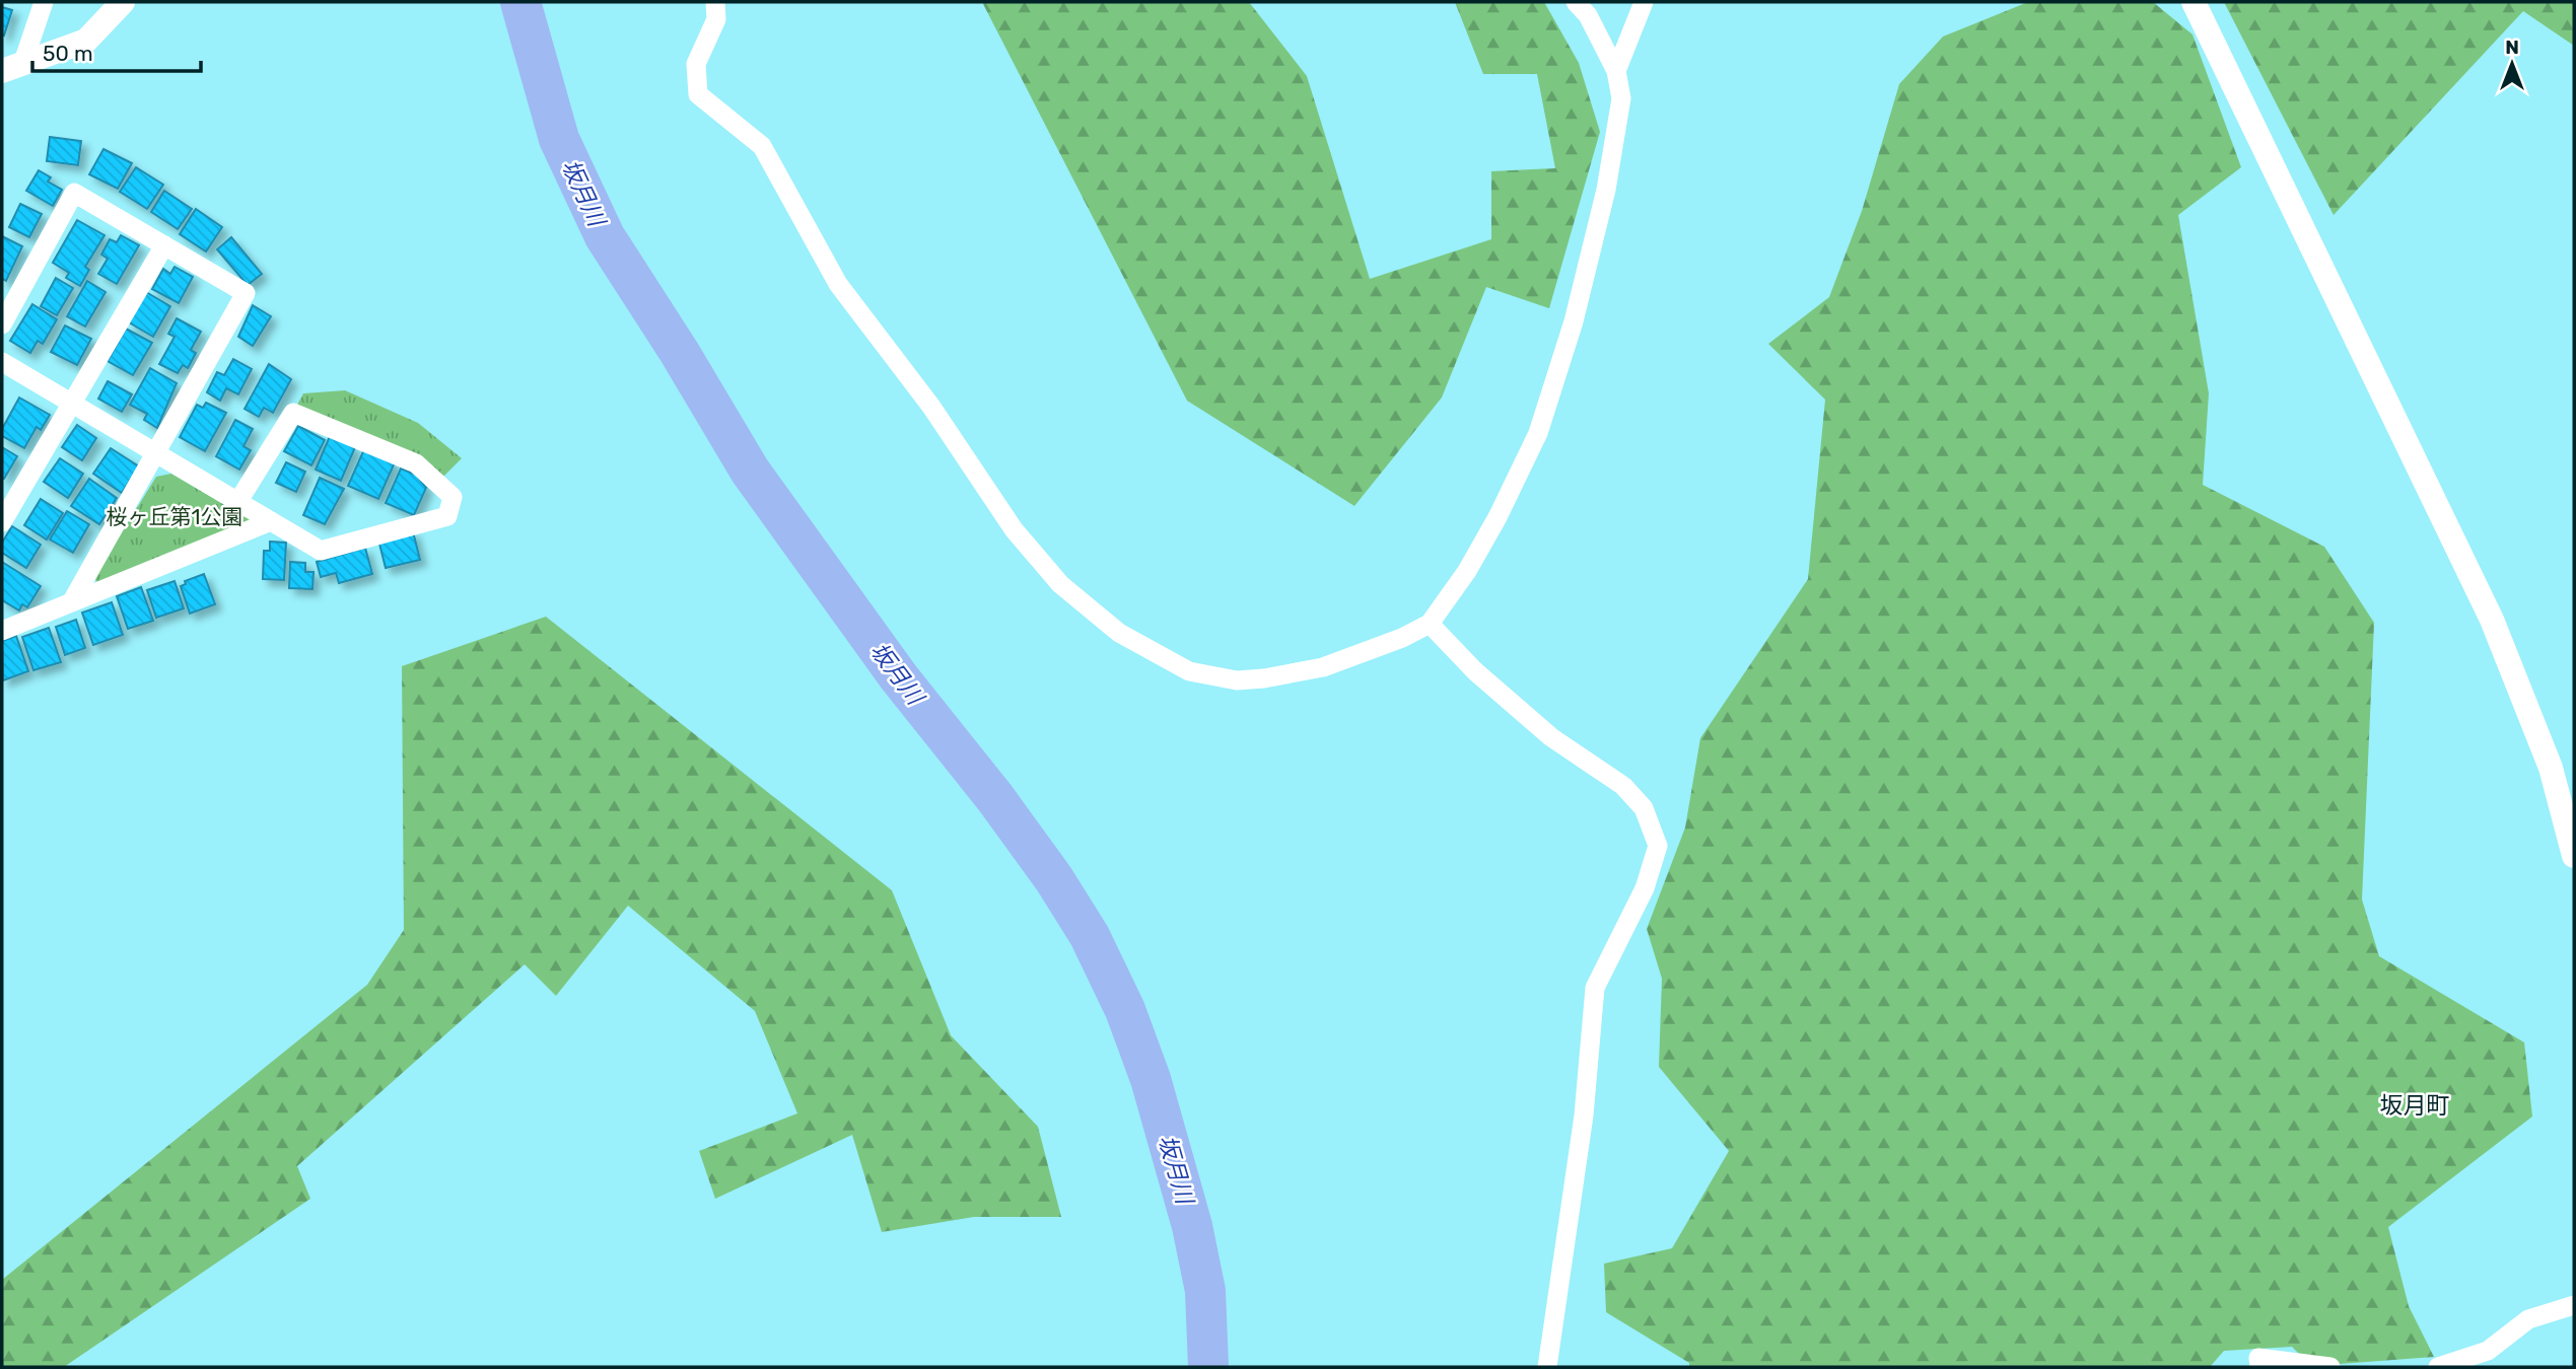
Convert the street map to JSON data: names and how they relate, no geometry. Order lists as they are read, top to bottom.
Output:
{
  "districts": ["坂月町"],
  "water": ["坂月川"],
  "parks": ["桜ヶ丘第1公園"],
  "scale_bar": "50 m",
  "north": "top"
}
